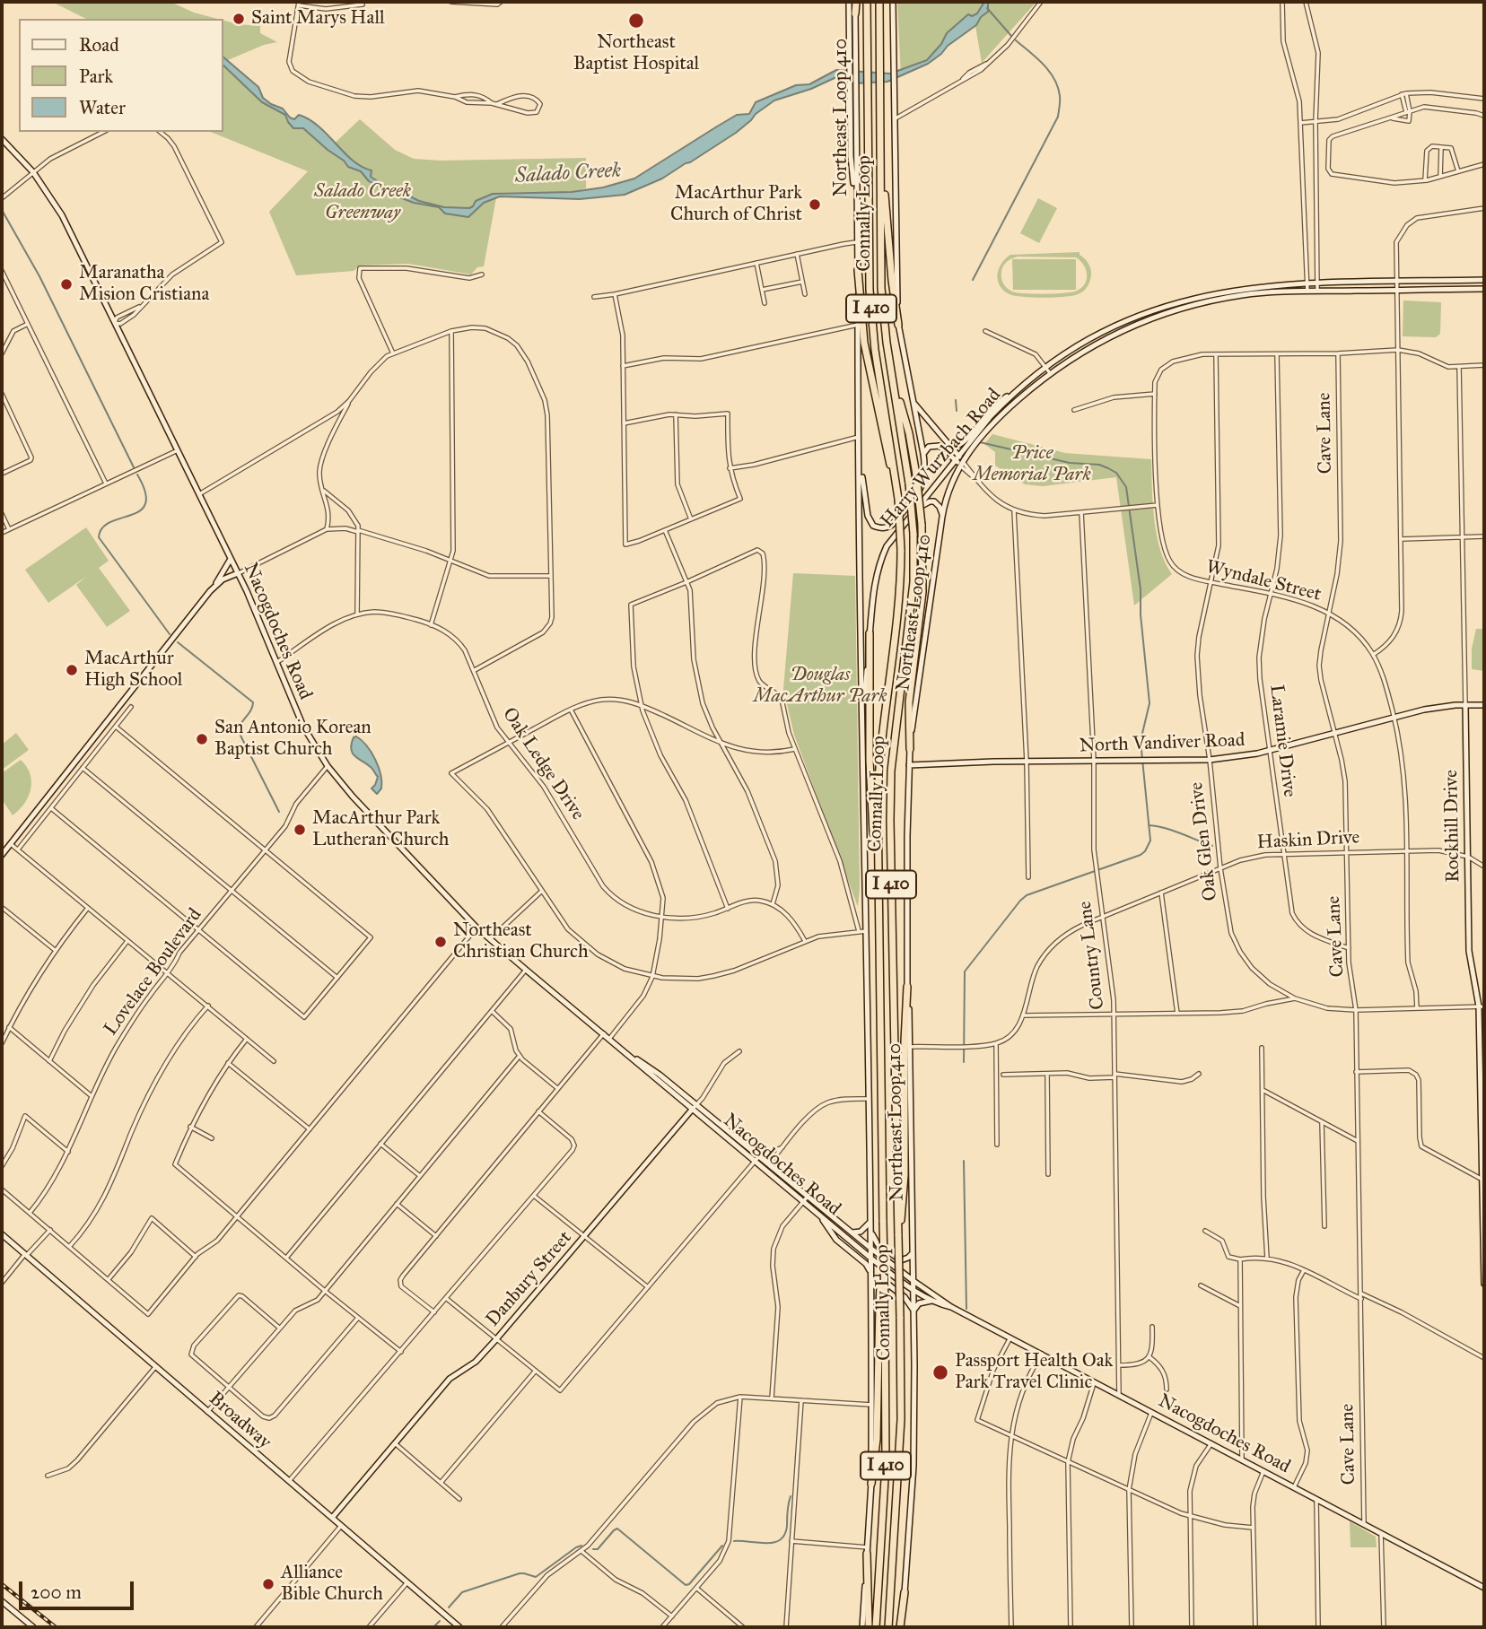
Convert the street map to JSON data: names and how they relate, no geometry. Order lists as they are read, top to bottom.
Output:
{
  "streets": {
    "highway": ["Connally Loop", "I 410"],
    "main road": [
      "Northeast Loop 410",
      "Harry Wurzbach Road",
      "Nacogdoches Road",
      "North Vandiver Road",
      "Rockhill Drive",
      "Danbury Street",
      "Broadway"
    ],
    "street": [
      "Cave Lane",
      "Wyndale Street",
      "Laramie Drive",
      "Oak Ledge Drive",
      "Haskin Drive",
      "Oak Glen Drive",
      "Country Lane",
      "Lovelace Boulevard"
    ]
  },
  "crossings": [
    ["Northeast Loop 410", "Harry Wurzbach Road"],
    ["Northeast Loop 410", "Nacogdoches Road"],
    ["Northeast Loop 410", "North Vandiver Road"],
    ["Cave Lane", "Wyndale Street"],
    ["Cave Lane", "Nacogdoches Road"],
    ["Cave Lane", "Laramie Drive"],
    ["Cave Lane", "North Vandiver Road"],
    ["Cave Lane", "Haskin Drive"],
    ["Wyndale Street", "Laramie Drive"],
    ["Wyndale Street", "North Vandiver Road"],
    ["Wyndale Street", "Haskin Drive"],
    ["Wyndale Street", "Oak Glen Drive"],
    ["Nacogdoches Road", "Oak Ledge Drive"],
    ["Nacogdoches Road", "Country Lane"],
    ["Nacogdoches Road", "Lovelace Boulevard"],
    ["Nacogdoches Road", "Danbury Street"],
    ["Laramie Drive", "North Vandiver Road"],
    ["Laramie Drive", "Haskin Drive"],
    ["North Vandiver Road", "Rockhill Drive"],
    ["North Vandiver Road", "Oak Glen Drive"],
    ["North Vandiver Road", "Country Lane"],
    ["Rockhill Drive", "Haskin Drive"],
    ["Haskin Drive", "Oak Glen Drive"],
    ["Haskin Drive", "Country Lane"],
    ["Danbury Street", "Broadway"]
  ],
  "water": ["Salado Creek"],
  "parks": ["Salado Creek Greenway", "Price Memorial Park", "Douglas MacArthur Park"],
  "places": [
    "Saint Marys Hall",
    "Northeast Baptist Hospital",
    "MacArthur Park Church of Christ",
    "Maranatha Mision Cristiana",
    "MacArthur High School",
    "San Antonio Korean Baptist Church",
    "MacArthur Park Lutheran Church",
    "Northeast Christian Church",
    "Passport Health Oak Park Travel Clinic",
    "Alliance Bible Church"
  ],
  "legend": ["Road", "Park", "Water"],
  "scale_bar": "200 m"
}
